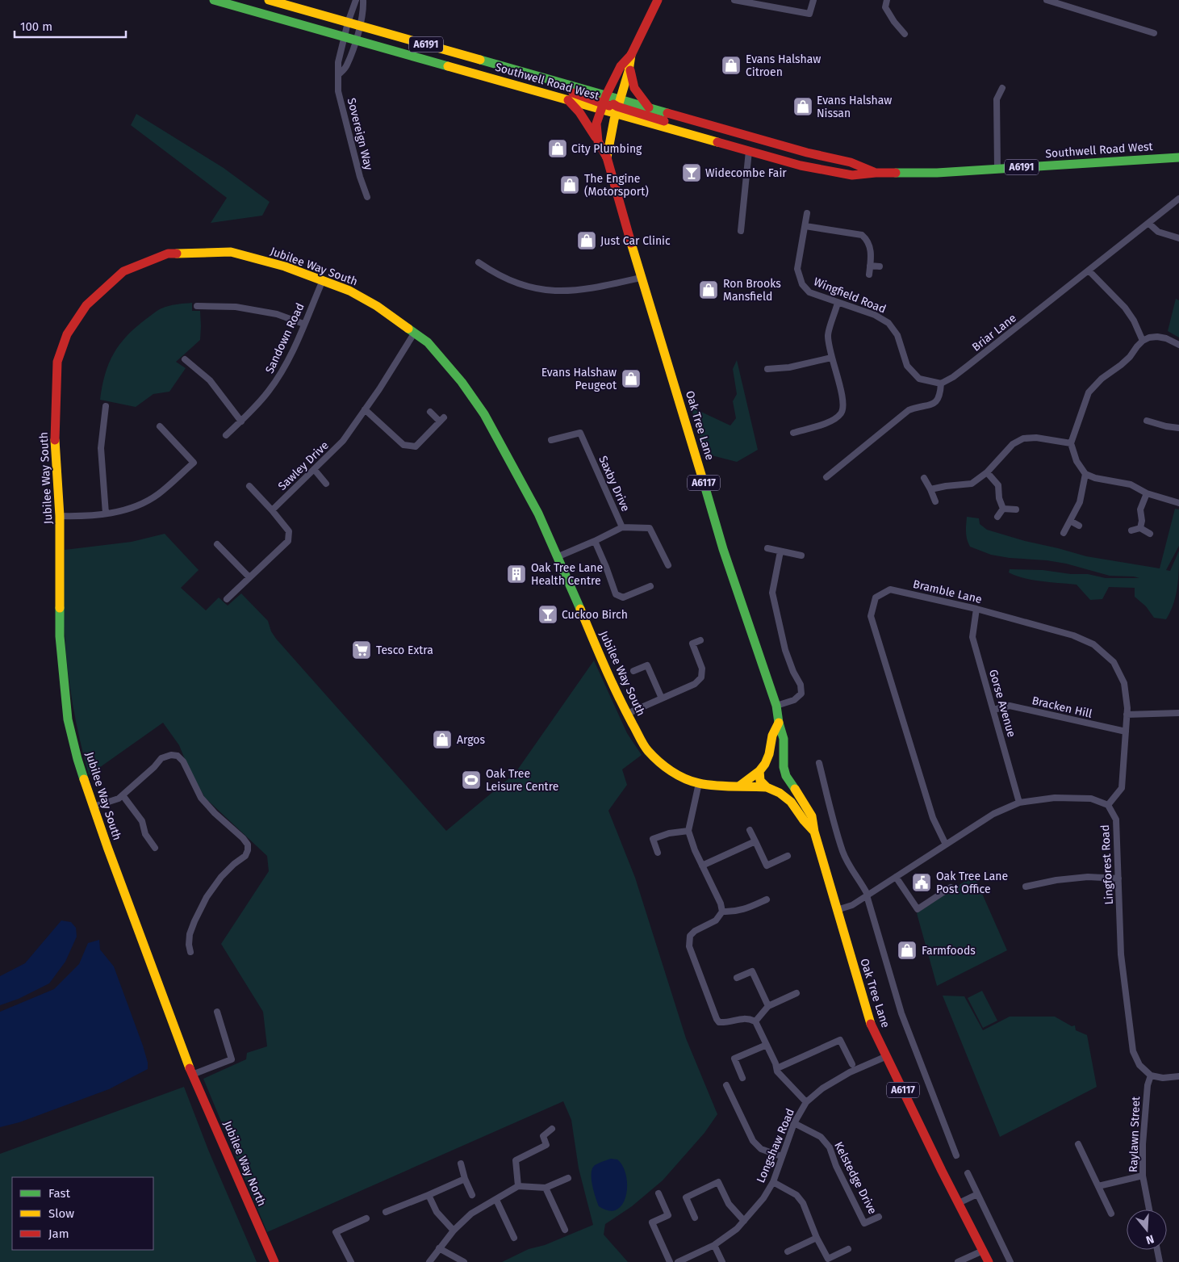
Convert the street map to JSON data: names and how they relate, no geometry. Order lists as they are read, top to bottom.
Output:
{
  "streets": {
    "main road": [
      "A6191",
      "Southwell Road West",
      "Jubilee Way South",
      "Oak Tree Lane",
      "A6117",
      "Jubilee Way North"
    ],
    "street": [
      "Sovereign Way",
      "Wingfield Road",
      "Briar Lane",
      "Sandown Road",
      "Sawley Drive",
      "Saxby Drive",
      "Bramble Lane",
      "Gorse Avenue",
      "Bracken Hill",
      "Lingforest Road",
      "Raylawn Street",
      "Longshaw Road",
      "Kelstedge Drive"
    ]
  },
  "crossings": [
    ["Southwell Road West", "Sovereign Way"],
    ["Southwell Road West", "Oak Tree Lane"],
    ["Southwell Road West", "A6117"],
    ["Jubilee Way South", "Sandown Road"],
    ["Jubilee Way South", "Oak Tree Lane"],
    ["Jubilee Way South", "Sawley Drive"],
    ["Jubilee Way South", "Saxby Drive"],
    ["Jubilee Way South", "Jubilee Way North"],
    ["Wingfield Road", "Briar Lane"],
    ["Oak Tree Lane", "A6117"],
    ["Oak Tree Lane", "Longshaw Road"],
    ["Bramble Lane", "Gorse Avenue"],
    ["Bramble Lane", "Bracken Hill"],
    ["Bramble Lane", "Lingforest Road"],
    ["Gorse Avenue", "Bracken Hill"],
    ["Lingforest Road", "Raylawn Street"],
    ["Longshaw Road", "Kelstedge Drive"]
  ],
  "places": {
    "shop": [
      "Evans Halshaw Citroen",
      "Evans Halshaw Nissan",
      "City Plumbing",
      "The Engine (Motorsport)",
      "Just Car Clinic",
      "Ron Brooks Mansfield",
      "Evans Halshaw Peugeot",
      "Argos",
      "Farmfoods"
    ],
    "bar": ["Widecombe Fair", "Cuckoo Birch"],
    "building": ["Oak Tree Lane Health Centre"],
    "supermarket": ["Tesco Extra"],
    "sports": ["Oak Tree Leisure Centre"],
    "public building": ["Oak Tree Lane Post Office"]
  },
  "legend": ["Fast", "Slow", "Jam"],
  "scale_bar": "100 m",
  "north": "bottom"
}
